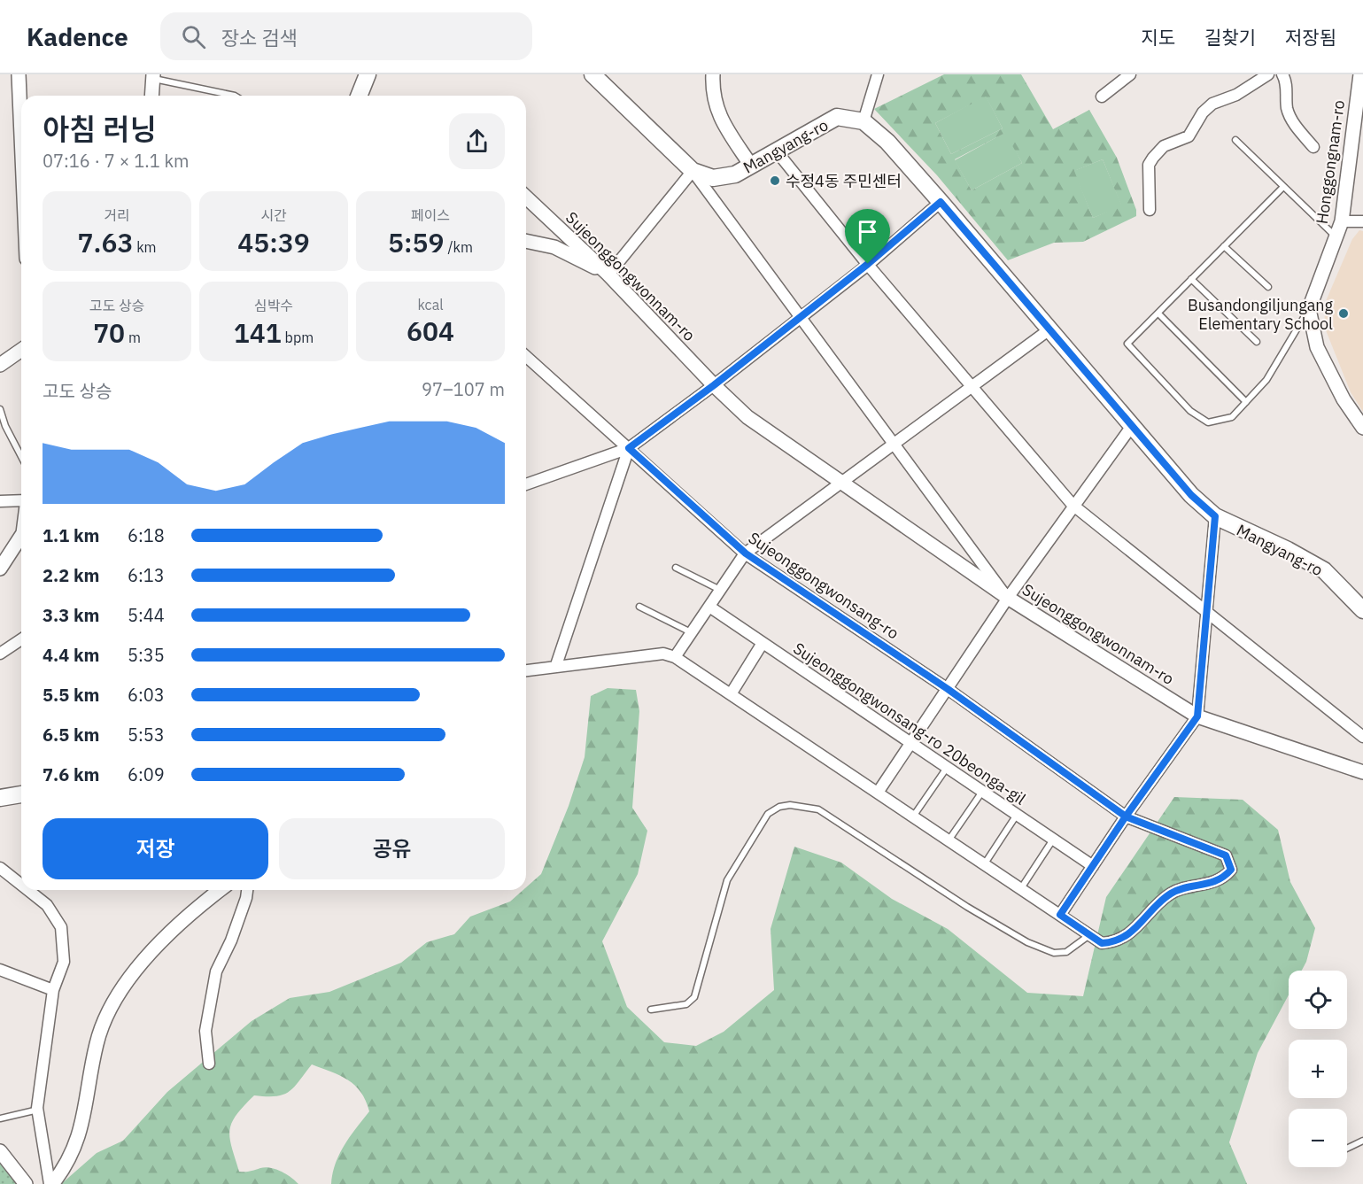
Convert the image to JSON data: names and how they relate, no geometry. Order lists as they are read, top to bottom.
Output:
{
  "streets": {
    "main road": ["Mangyang-ro"],
    "street": [
      "Honggongnam-ro",
      "Sujeonggongwonnam-ro",
      "Sujeonggongwonsang-ro",
      "Sujeonggongwonsang-ro 20beonga-gil"
    ]
  },
  "crossings": [
    ["Mangyang-ro", "Sujeonggongwonnam-ro"],
    ["Sujeonggongwonnam-ro", "Sujeonggongwonsang-ro"]
  ],
  "places": ["수정4동 주민센터", "Busandongiljungang Elementary School"],
  "page": {
    "header": "Kadence",
    "search": "장소 검색",
    "nav": ["지도", "길찾기", "저장됨"],
    "heading": ["아침 러닝", "07:16 · 7 × 1.1 km"],
    "stats": [
      ["거리", "7.63 km"],
      ["시간", "45:39"],
      ["페이스", "5:59 /km"],
      ["고도 상승", "70 m"],
      ["심박수", "141 bpm"],
      ["kcal", "604"]
    ],
    "chart": ["고도 상승", "97–107 m"],
    "list": [
      {
        "name": "1.1 km",
        "note": "6:18"
      },
      {
        "name": "2.2 km",
        "note": "6:13"
      },
      {
        "name": "3.3 km",
        "note": "5:44"
      },
      {
        "name": "4.4 km",
        "note": "5:35"
      },
      {
        "name": "5.5 km",
        "note": "6:03"
      },
      {
        "name": "6.5 km",
        "note": "5:53"
      },
      {
        "name": "7.6 km",
        "note": "6:09"
      }
    ],
    "buttons": ["저장", "공유"],
    "map_buttons": ["+", "−"]
  }
}
